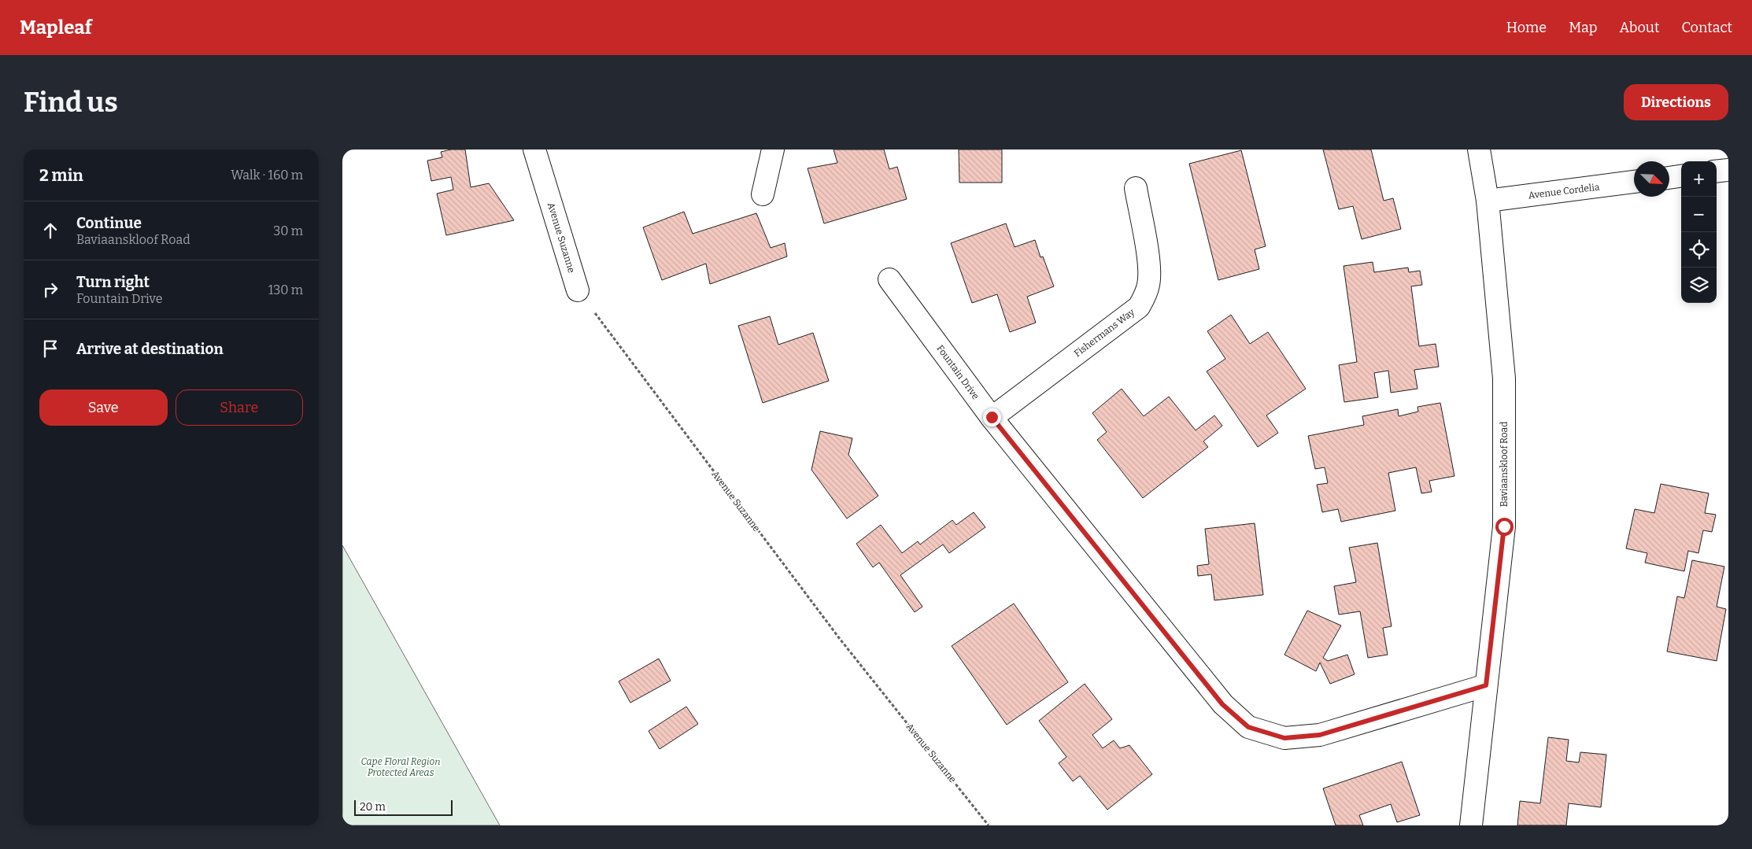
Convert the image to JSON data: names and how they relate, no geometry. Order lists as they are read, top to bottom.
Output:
{
  "streets": {
    "street": [
      "Avenue Cordelia",
      "Avenue Suzanne",
      "Fishermans Way",
      "Fountain Drive",
      "Baviaanskloof Road"
    ]
  },
  "crossings": [
    ["Avenue Cordelia", "Baviaanskloof Road"],
    ["Fishermans Way", "Fountain Drive"],
    ["Fountain Drive", "Baviaanskloof Road"]
  ],
  "parks": ["Cape Floral Region Protected Areas"],
  "scale_bar": "20 m",
  "north": "bottom right",
  "page": {
    "header": "Mapleaf",
    "nav": [
      "Home",
      "Map",
      "About",
      "Contact"
    ],
    "buttons": [
      "Directions",
      ["Save", "Share"]
    ],
    "title": "Find us",
    "heading": ["2 min", "Walk · 160 m"],
    "map_buttons": ["+", "−"],
    "list": [
      ["Continue", "Baviaanskloof Road", "30 m"],
      ["Turn right", "Fountain Drive", "130 m"],
      "Arrive at destination"
    ],
    "scale": "20 m"
  }
}
